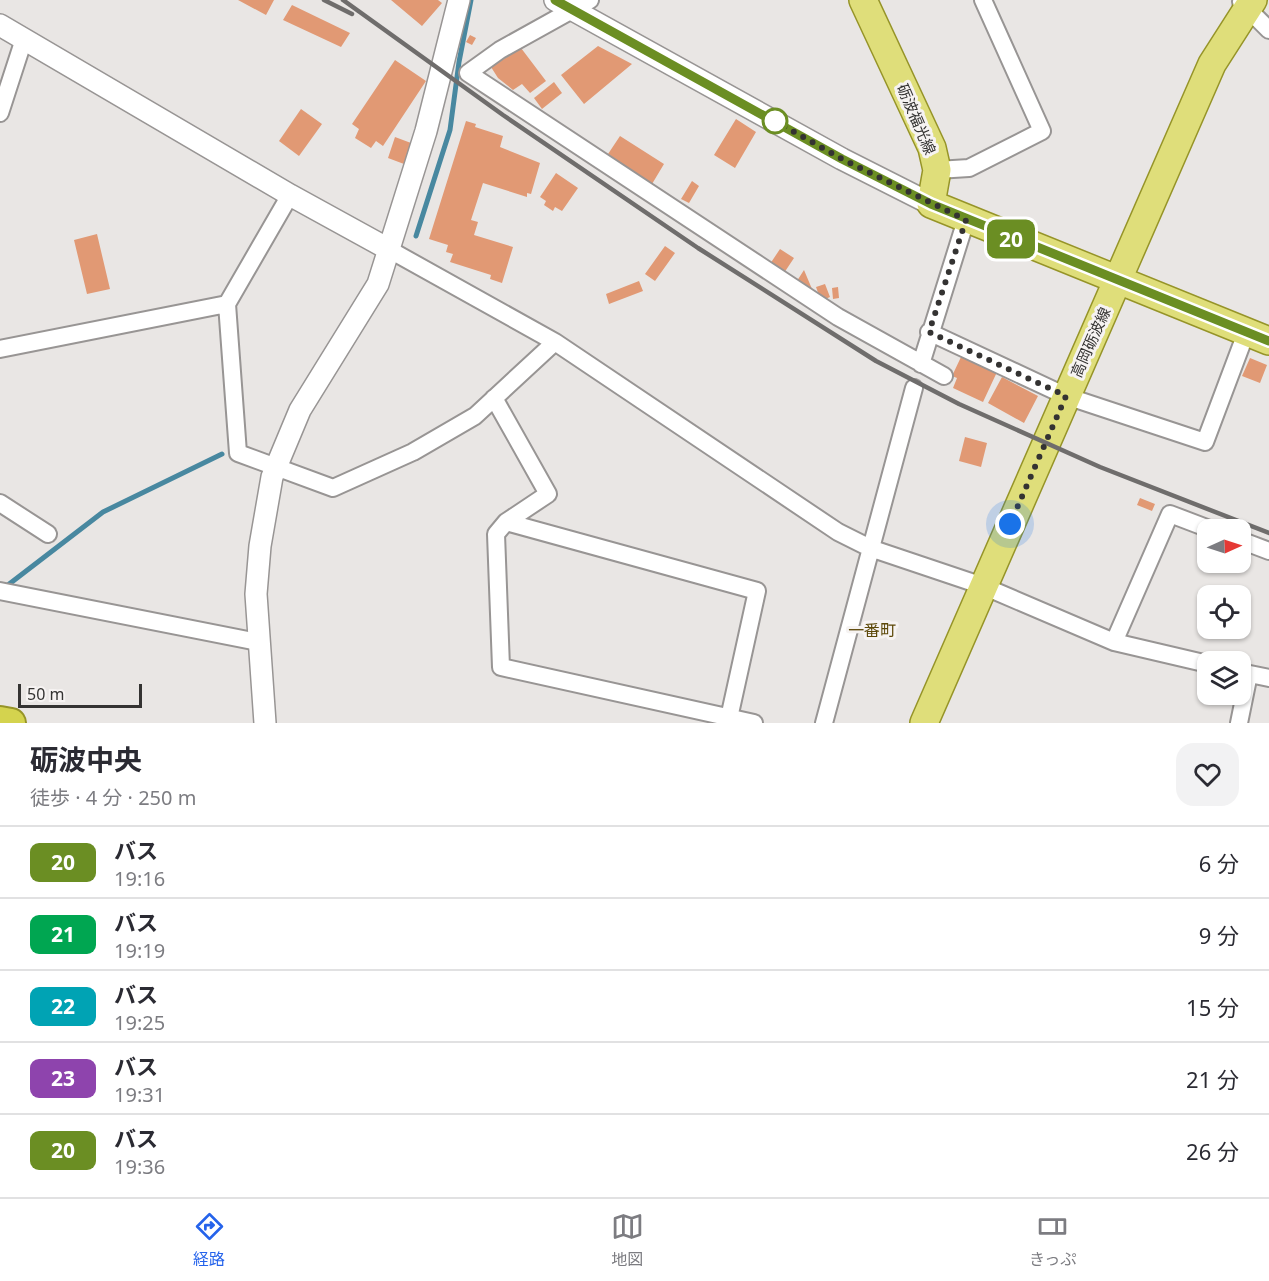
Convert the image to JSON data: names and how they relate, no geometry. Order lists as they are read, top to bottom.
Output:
{
  "streets": {
    "main road": ["砺波福光線", "高岡砺波線"]
  },
  "districts": ["一番町"],
  "lines": ["bus line 20"],
  "scale_bar": "50 m",
  "north": "right",
  "page": {
    "on_map": "20",
    "scale": "50 m",
    "heading": ["砺波中央", "徒歩 · 4 分 · 250 m"],
    "list": [
      {
        "mark": "20",
        "name": "バス",
        "note": "19:16",
        "value": "6 分"
      },
      {
        "mark": "21",
        "name": "バス",
        "note": "19:19",
        "value": "9 分"
      },
      {
        "mark": "22",
        "name": "バス",
        "note": "19:25",
        "value": "15 分"
      },
      {
        "mark": "23",
        "name": "バス",
        "note": "19:31",
        "value": "21 分"
      },
      {
        "mark": "20",
        "name": "バス",
        "note": "19:36",
        "value": "26 分"
      }
    ],
    "tabs": ["経路", "地図", "きっぷ"]
  }
}
